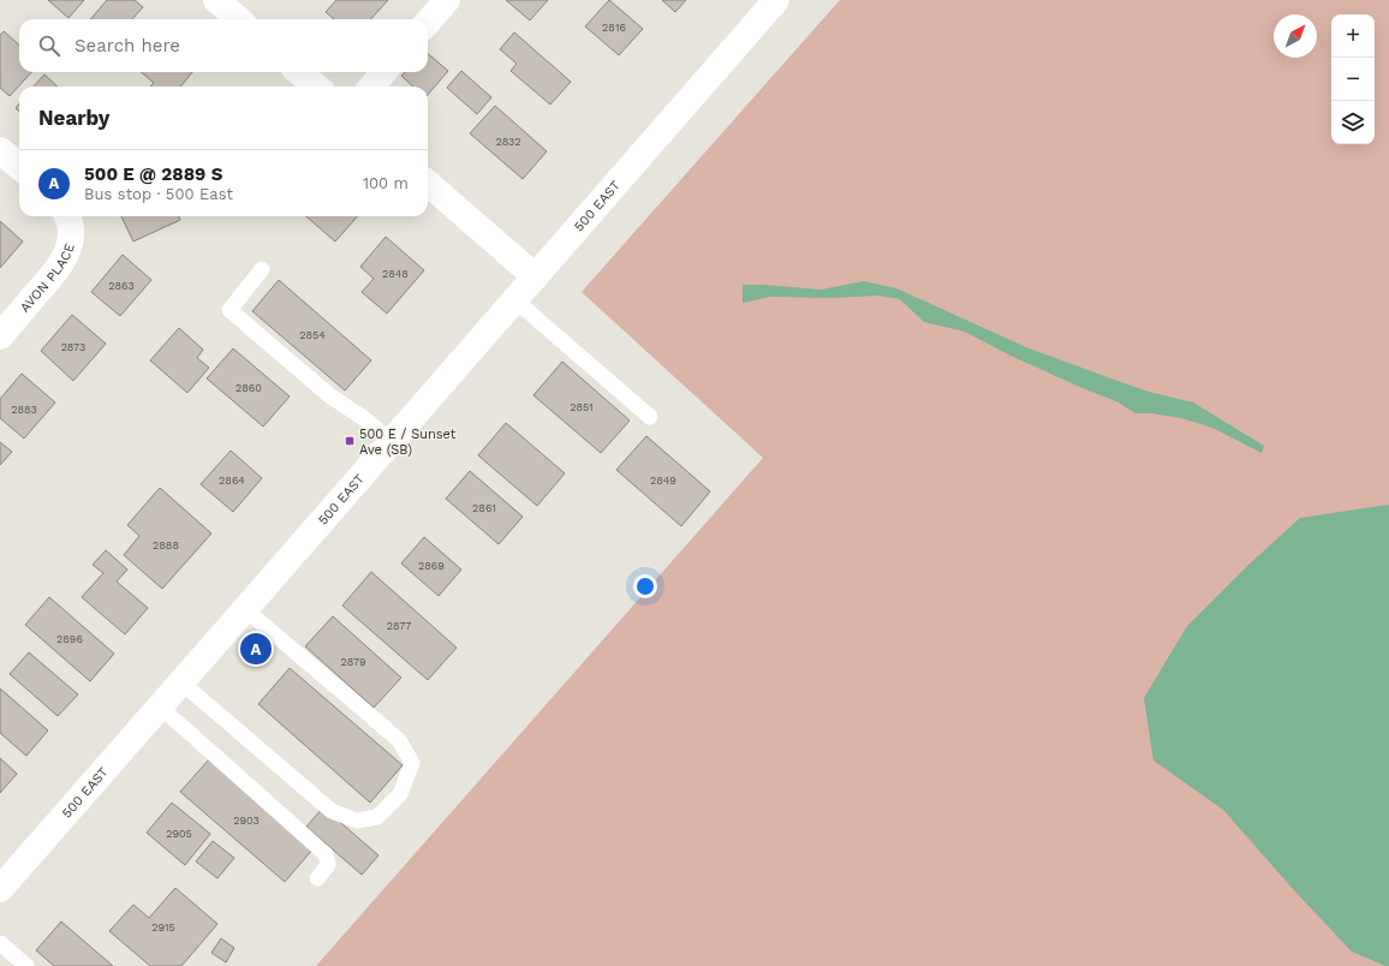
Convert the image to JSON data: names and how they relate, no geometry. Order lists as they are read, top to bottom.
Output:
{
  "streets": {
    "street": ["500 EAST", "AVON PLACE"]
  },
  "places": {
    "transit": ["500 E / Sunset Ave (SB)"]
  },
  "house_numbers": [
    "2816",
    "2832",
    "2848",
    "2863",
    "2854",
    "2873",
    "2860",
    "2851",
    "2883",
    "2864",
    "2849",
    "2861",
    "2888",
    "2869",
    "2877",
    "2896",
    "2879",
    "2903",
    "2905",
    "2915"
  ],
  "north": "top right",
  "page": {
    "map_buttons": ["+", "−"],
    "search": "Search here",
    "heading": "Nearby",
    "list": [
      {
        "mark": "A",
        "name": "500 E @ 2889 S",
        "note": "Bus stop · 500 East",
        "value": "100 m"
      }
    ],
    "pins": "A"
  }
}
